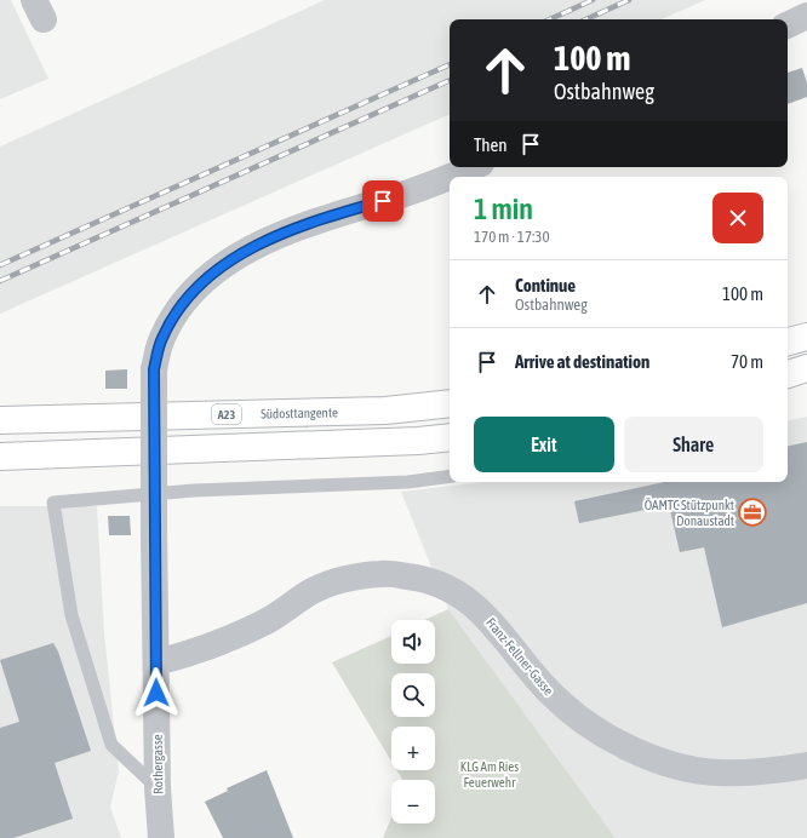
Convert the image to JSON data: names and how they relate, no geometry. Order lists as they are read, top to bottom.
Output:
{
  "streets": {
    "highway": ["Südosttangente", "A23"],
    "street": ["Franz-Fellner-Gasse", "Rothergasse"]
  },
  "crossings": [
    ["Franz-Fellner-Gasse", "Rothergasse"]
  ],
  "parks": ["KLG Am Ries Feuerwehr"],
  "places": {
    "office": ["ÖAMTC Stützpunkt Donaustadt"]
  },
  "page": {
    "turn": ["100 m", "Ostbahnweg"],
    "then": "Then",
    "heading": ["1 min", "170 m · 17:30"],
    "list": [
      {
        "name": "Continue",
        "note": "Ostbahnweg",
        "value": "100 m"
      },
      {
        "name": "Arrive at destination",
        "value": "70 m"
      }
    ],
    "buttons": ["Exit", "Share"],
    "map_buttons": ["+", "−"]
  }
}
